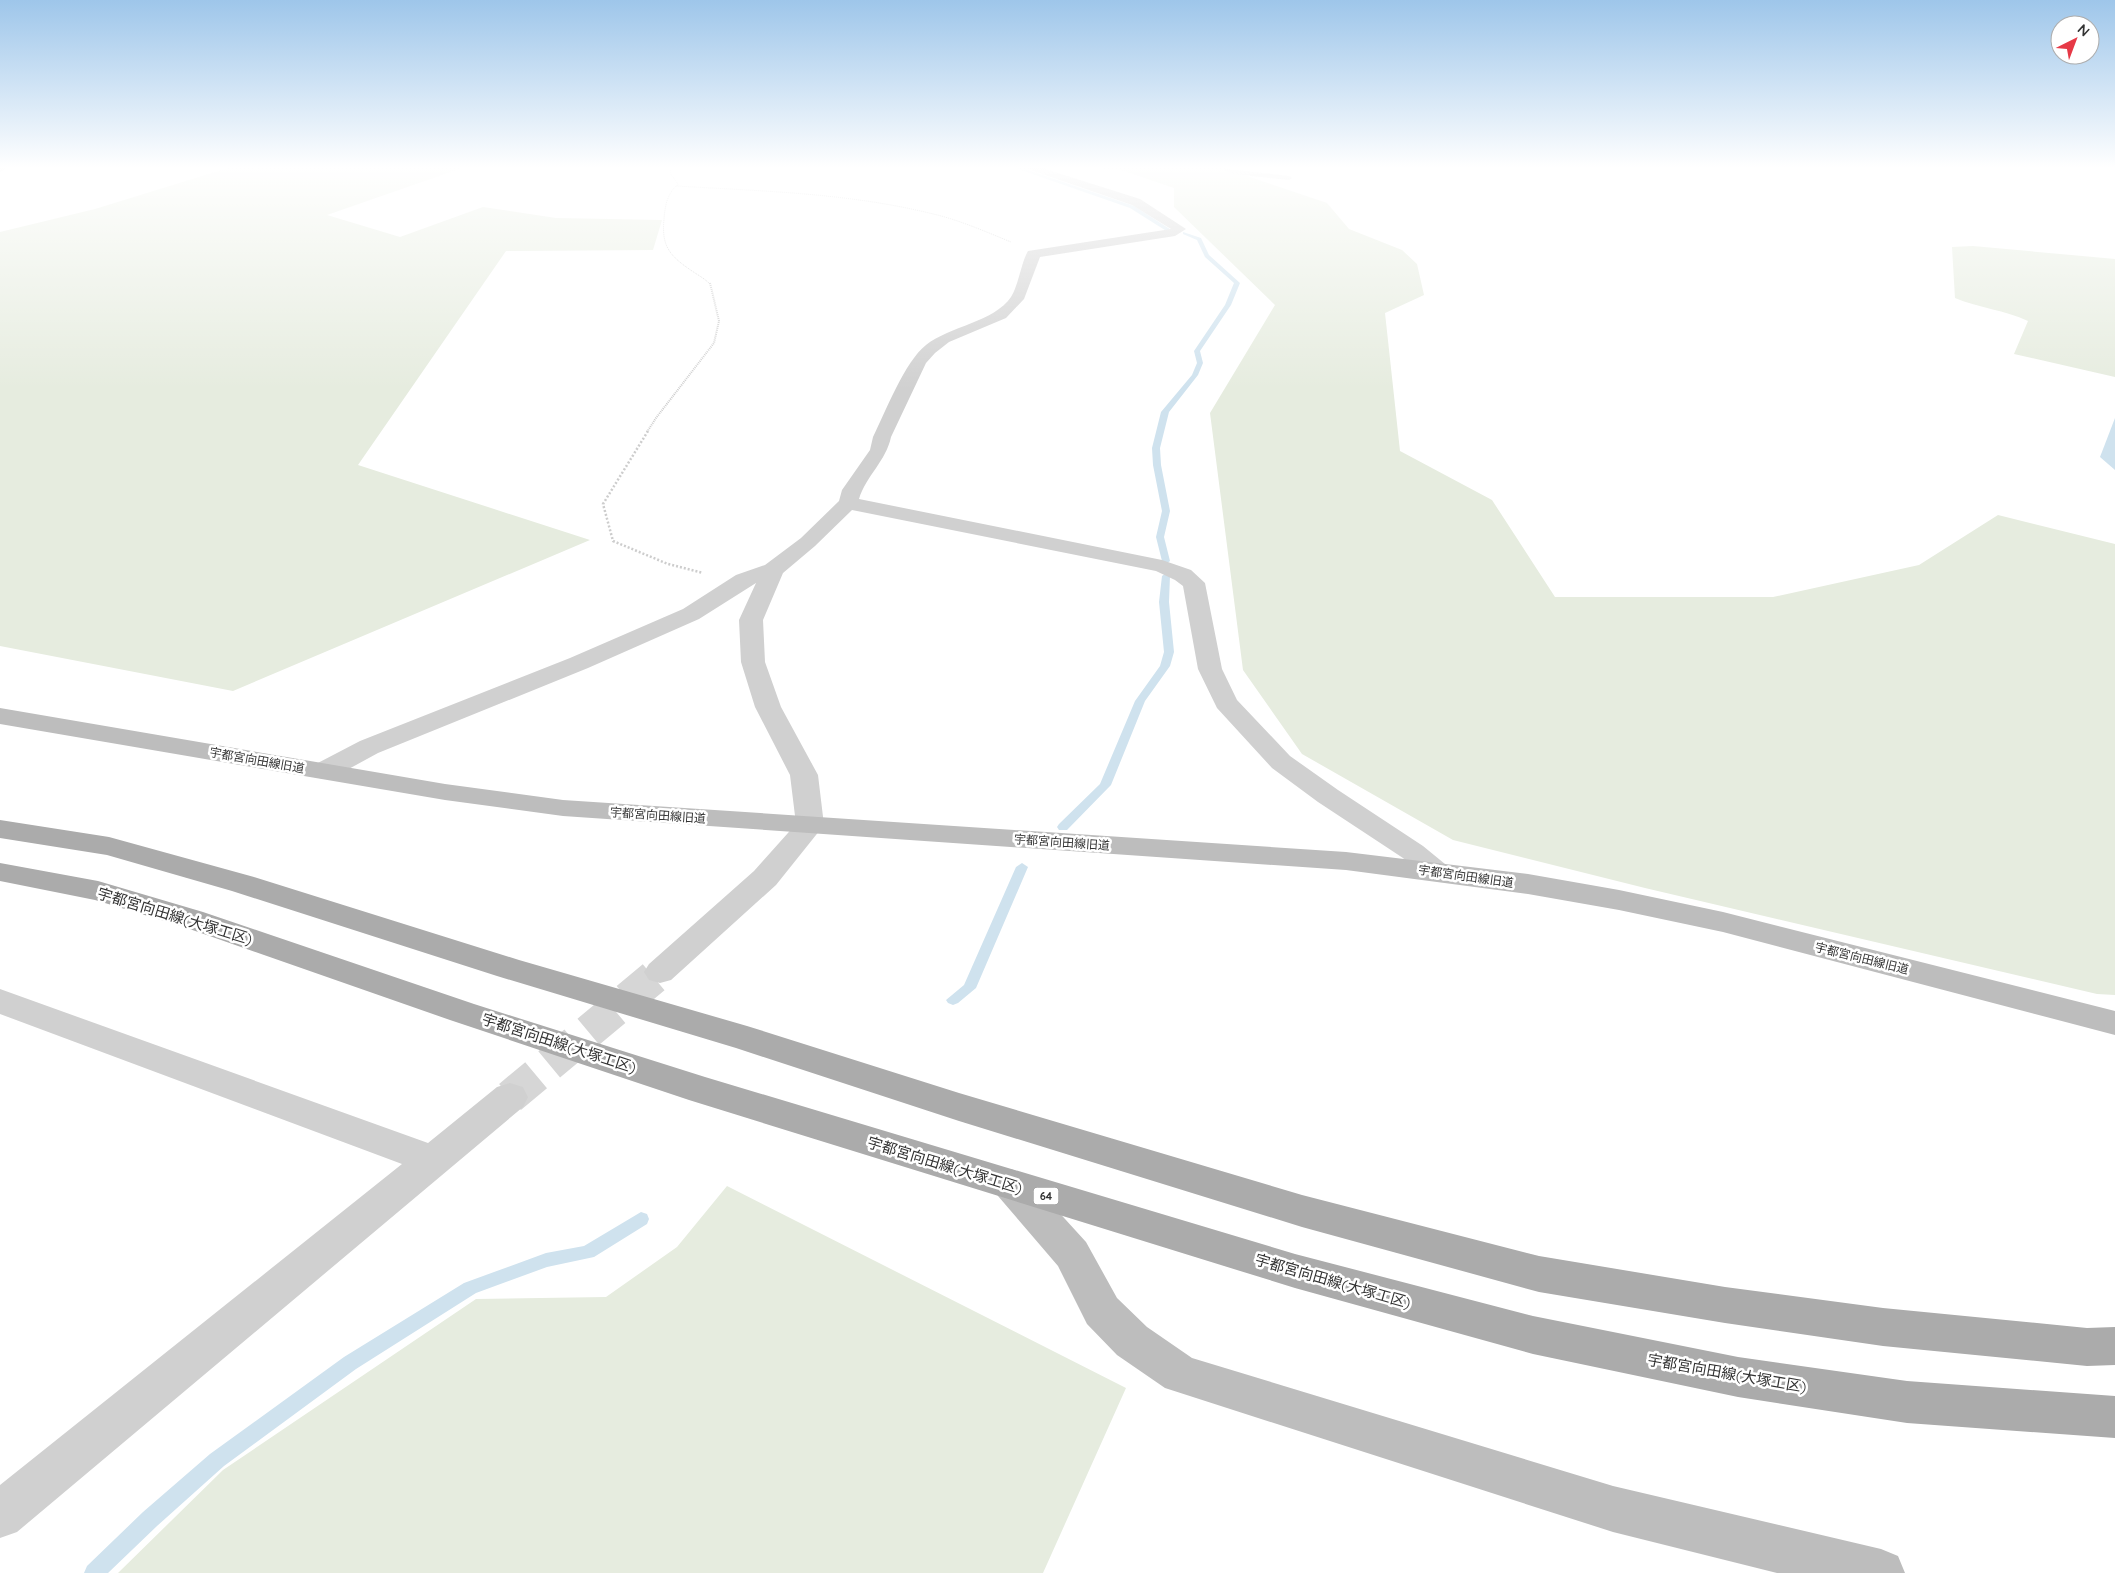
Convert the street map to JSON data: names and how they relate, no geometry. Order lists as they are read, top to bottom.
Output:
{
  "streets": {
    "main road": ["宇都宮向田線(大塚工区)", "64"],
    "street": ["宇都宮向田線旧道"]
  },
  "north": "top right"
}
